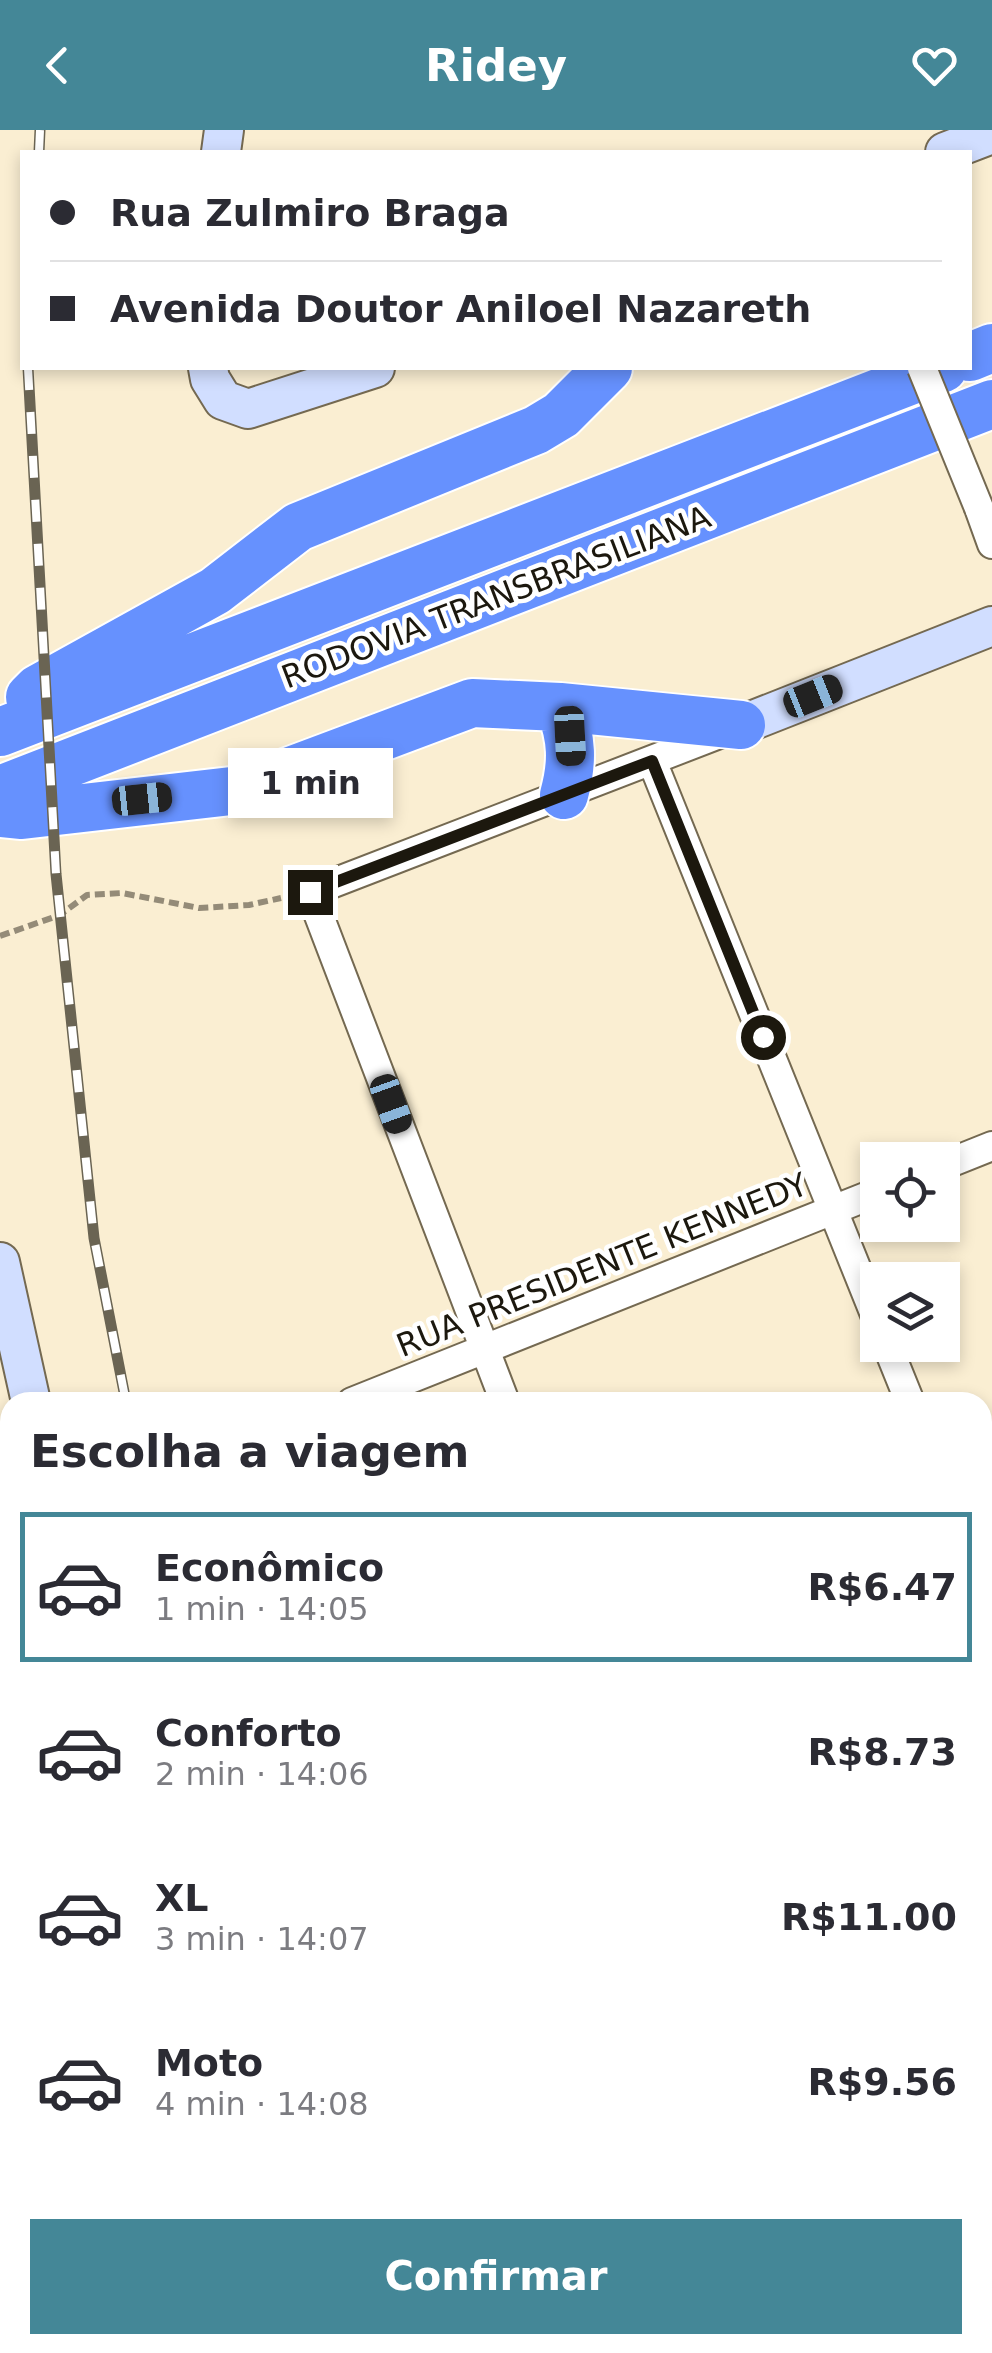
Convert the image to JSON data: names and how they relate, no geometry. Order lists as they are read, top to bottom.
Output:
{
  "streets": {
    "highway": ["RODOVIA TRANSBRASILIANA"],
    "street": ["RUA PRESIDENTE KENNEDY"]
  },
  "page": {
    "header": "Ridey",
    "banner": ["Rua Zulmiro Braga", "Avenida Doutor Aniloel Nazareth"],
    "bubble": "1 min",
    "heading": "Escolha a viagem",
    "list": [
      {
        "name": "Econômico",
        "note": "1 min · 14:05",
        "value": "R$6.47"
      },
      {
        "name": "Conforto",
        "note": "2 min · 14:06",
        "value": "R$8.73"
      },
      {
        "name": "XL",
        "note": "3 min · 14:07",
        "value": "R$11.00"
      },
      {
        "name": "Moto",
        "note": "4 min · 14:08",
        "value": "R$9.56"
      }
    ],
    "buttons": "Confirmar"
  }
}
